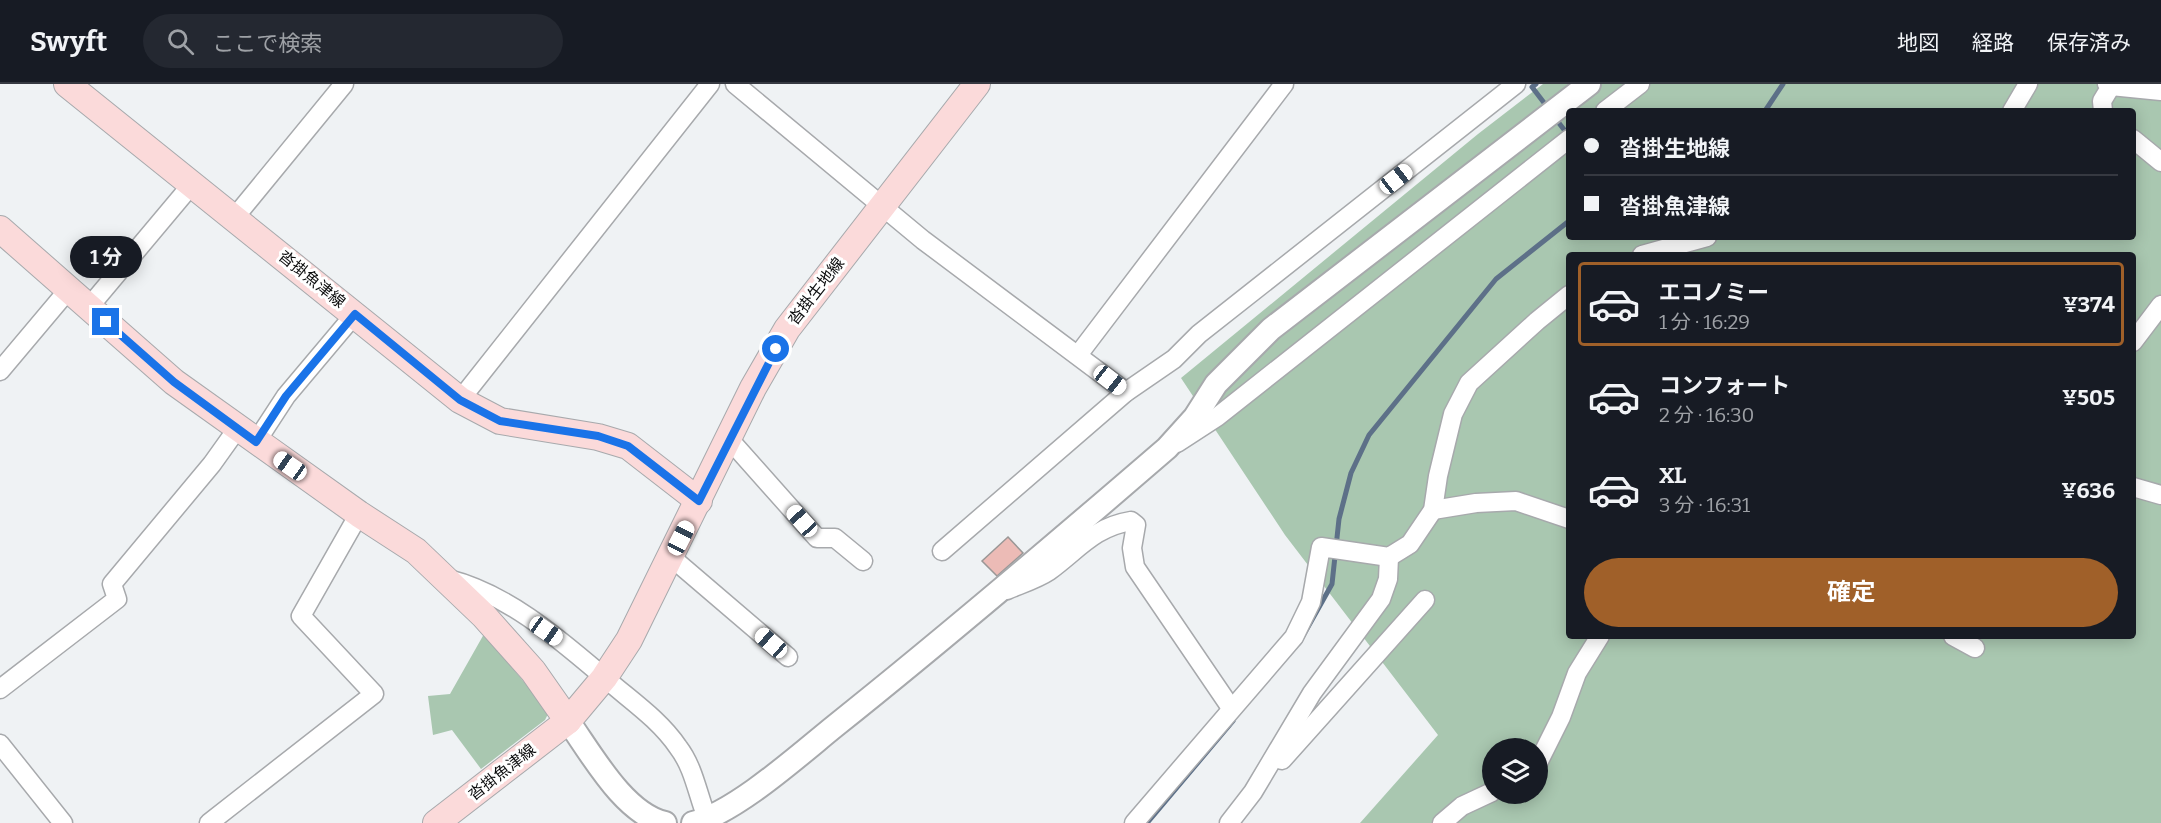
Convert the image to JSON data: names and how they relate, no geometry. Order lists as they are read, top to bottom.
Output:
{
  "streets": {
    "main road": ["沓掛魚津線", "沓掛生地線"]
  },
  "crossings": [
    ["沓掛魚津線", "沓掛生地線"]
  ],
  "page": {
    "header": "Swyft",
    "search": "ここで検索",
    "nav": ["地図", "経路", "保存済み"],
    "banner": ["沓掛生地線", "沓掛魚津線"],
    "bubble": "1 分",
    "list": [
      {
        "name": "エコノミー",
        "note": "1 分 · 16:29",
        "value": "¥374"
      },
      {
        "name": "コンフォート",
        "note": "2 分 · 16:30",
        "value": "¥505"
      },
      {
        "name": "XL",
        "note": "3 分 · 16:31",
        "value": "¥636"
      }
    ],
    "buttons": "確定"
  }
}
